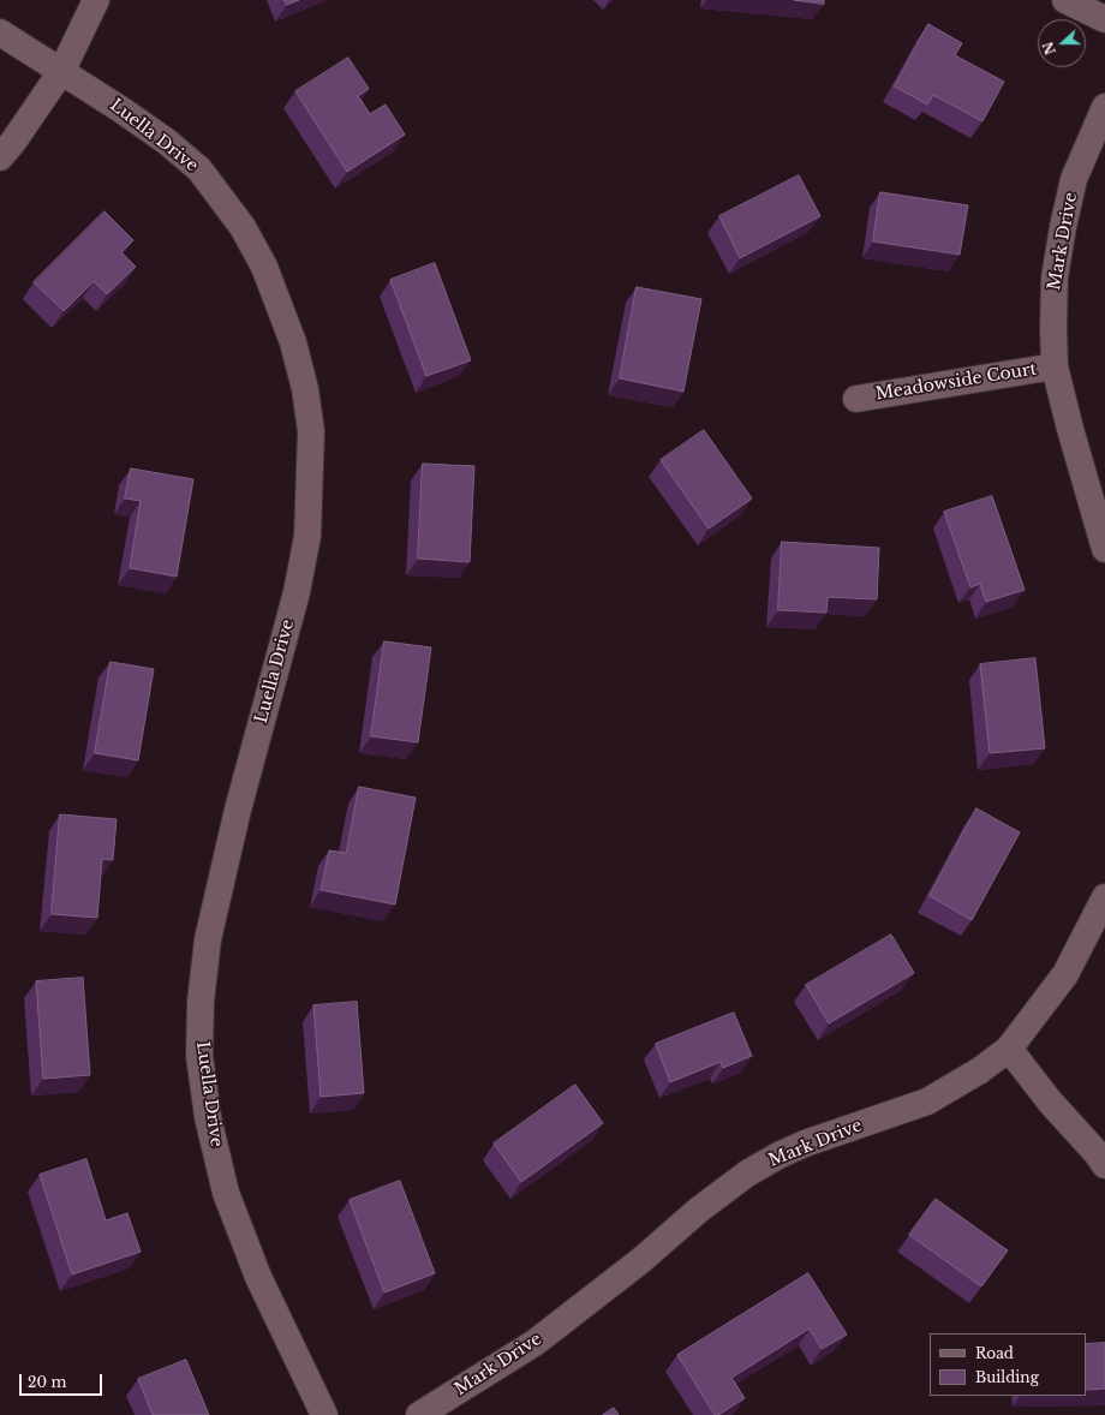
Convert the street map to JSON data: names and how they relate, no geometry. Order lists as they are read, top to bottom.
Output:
{
  "streets": {
    "street": ["Luella Drive", "Mark Drive", "Meadowside Court"]
  },
  "crossings": [
    ["Mark Drive", "Meadowside Court"]
  ],
  "legend": ["Road", "Building"],
  "scale_bar": "20 m",
  "north": "left"
}
